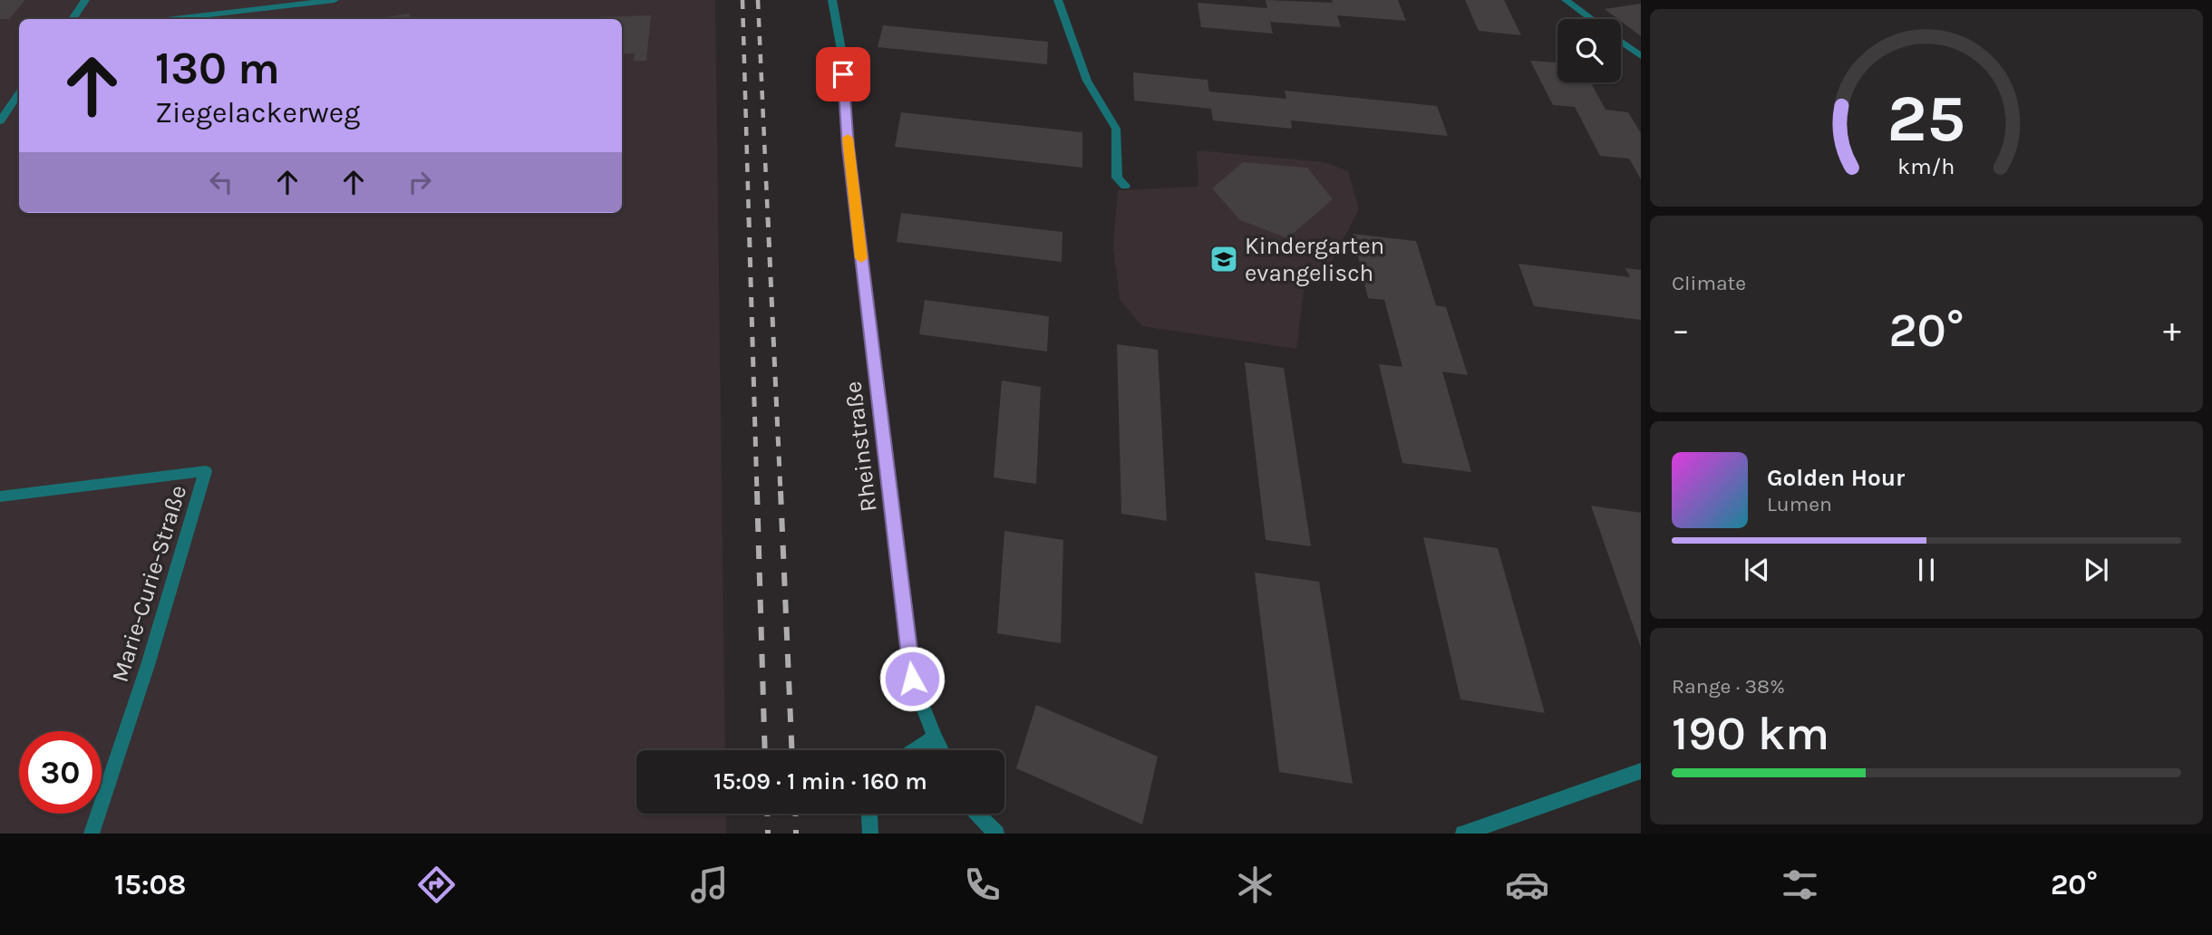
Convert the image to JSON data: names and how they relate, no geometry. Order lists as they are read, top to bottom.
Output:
{
  "streets": {
    "street": ["Rheinstraße", "Marie-Curie-Straße"]
  },
  "places": {
    "school or university": ["Kindergarten evangelisch"]
  },
  "page": {
    "turn": ["130 m", "Ziegelackerweg"],
    "tile": [
      "Climate",
      ["Range · 38%", "190 km"]
    ],
    "heat": ["−", "20°", "+"],
    "song": ["Golden Hour", "Lumen"],
    "limit": "30",
    "trip": "15:09 · 1 min · 160 m",
    "tabs": ["15:08", "20°"],
    "gauge": ["25", "km/h"]
  }
}
